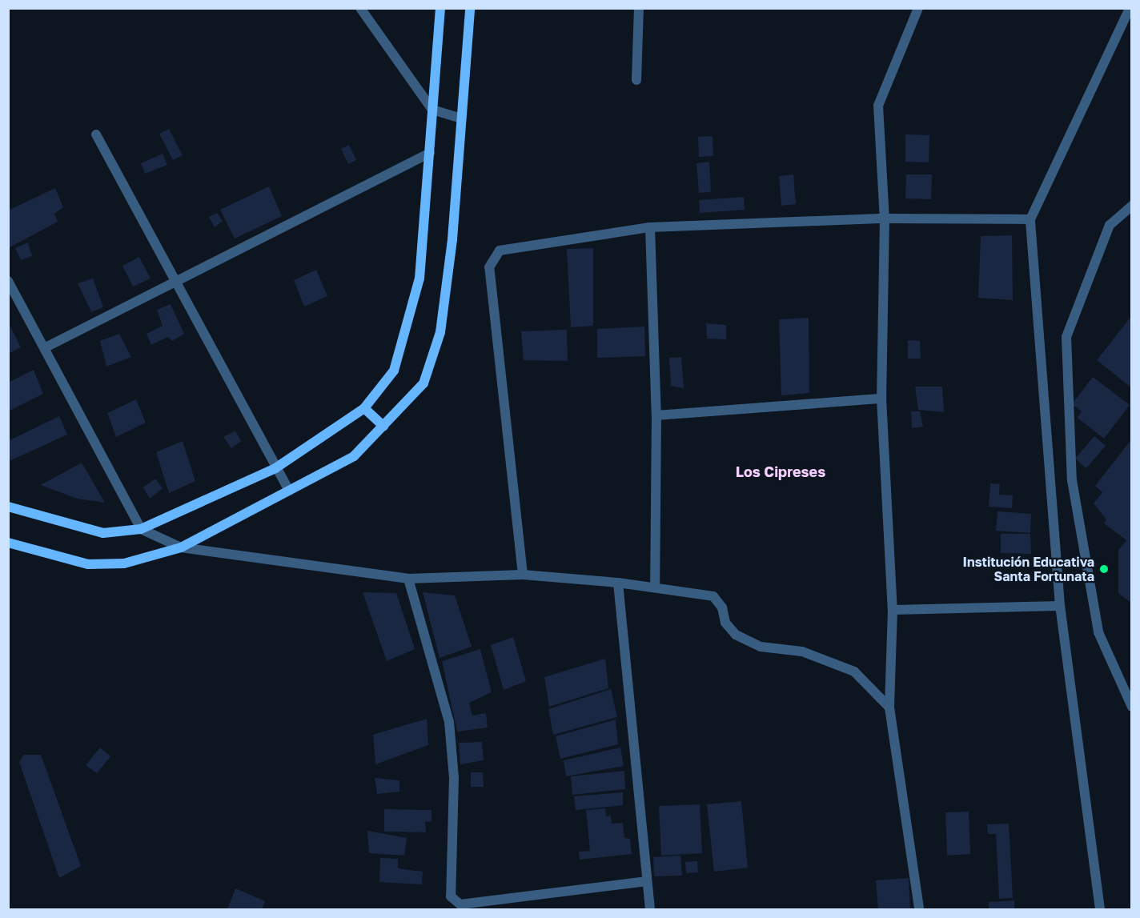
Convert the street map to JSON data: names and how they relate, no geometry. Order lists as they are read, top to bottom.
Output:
{
  "districts": ["Los Cipreses"],
  "places": ["Institución Educativa Santa Fortunata"]
}
